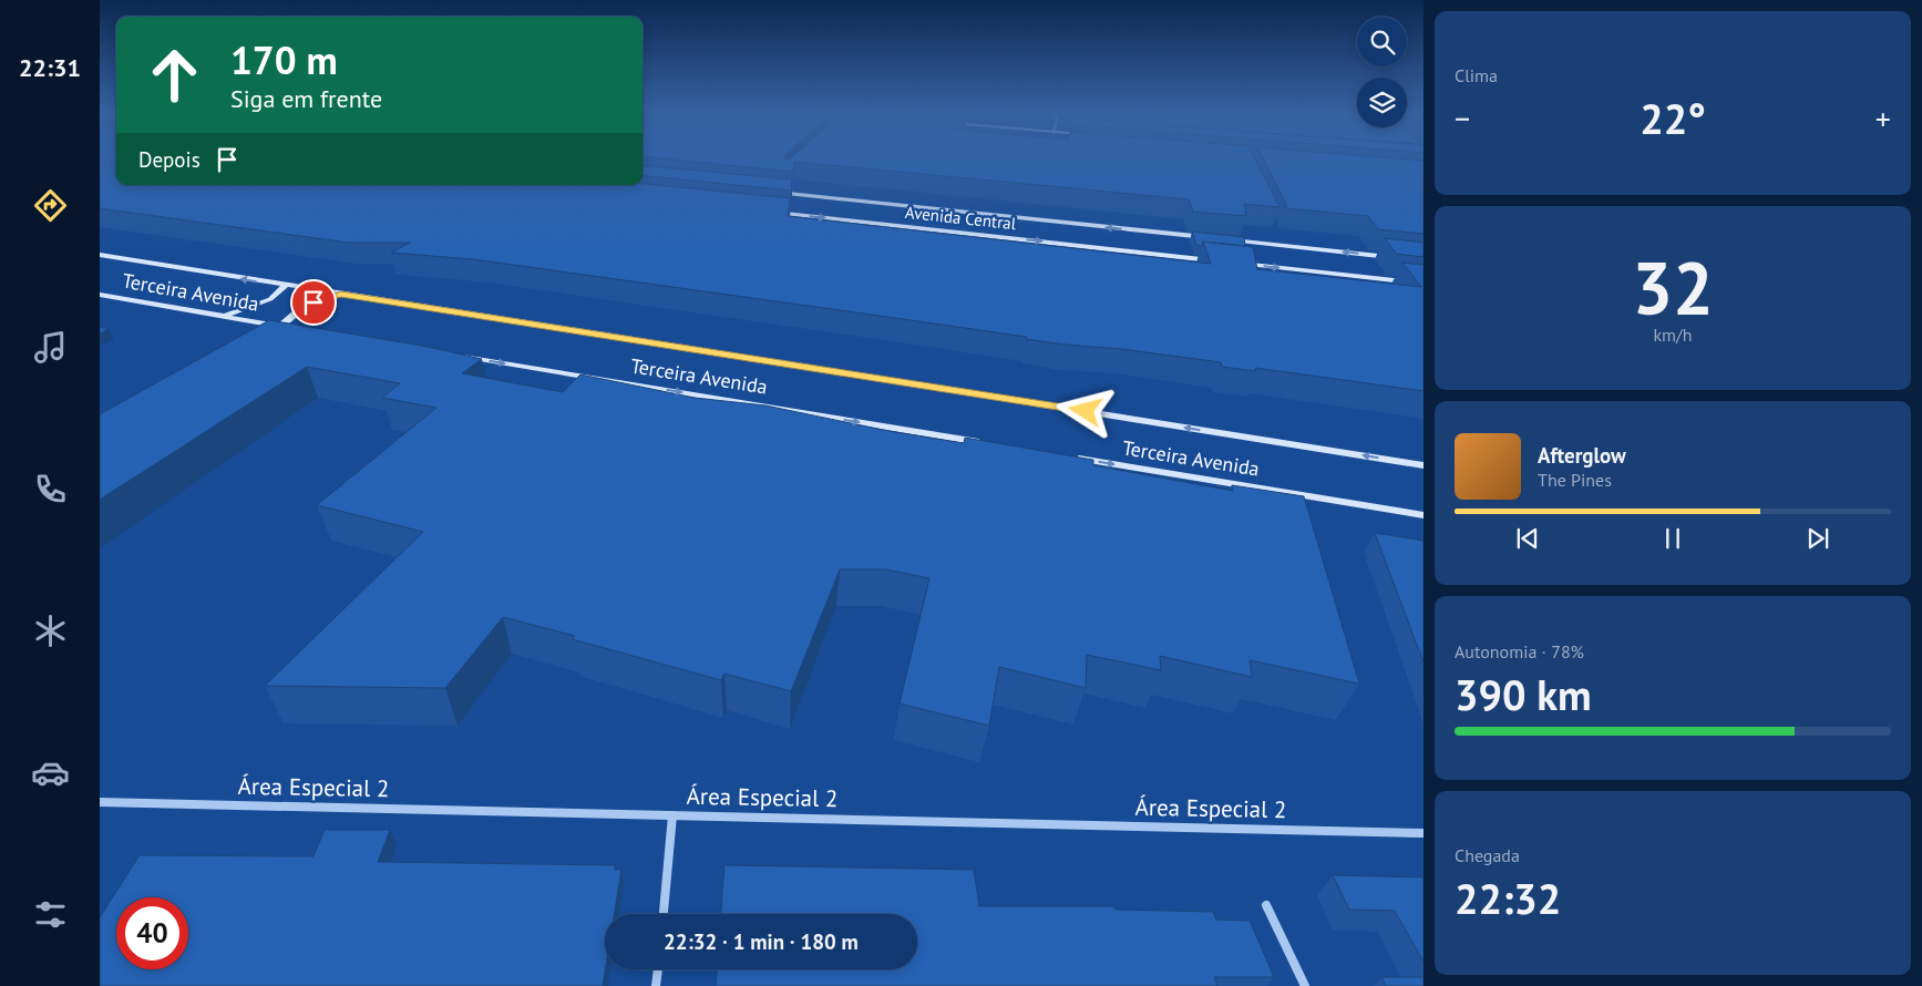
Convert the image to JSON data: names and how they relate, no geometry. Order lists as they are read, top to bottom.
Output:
{
  "streets": {
    "street": ["Avenida Central", "Terceira Avenida", "Área Especial 2"]
  },
  "page": {
    "tabs": "22:31",
    "tile": [
      "Clima",
      ["32", "km/h"],
      ["Autonomia · 78%", "390 km"],
      ["Chegada", "22:32"]
    ],
    "turn": ["170 m", "Siga em frente"],
    "heat": ["−", "22°", "+"],
    "then": "Depois",
    "song": ["Afterglow", "The Pines"],
    "limit": "40",
    "trip": "22:32 · 1 min · 180 m"
  }
}
